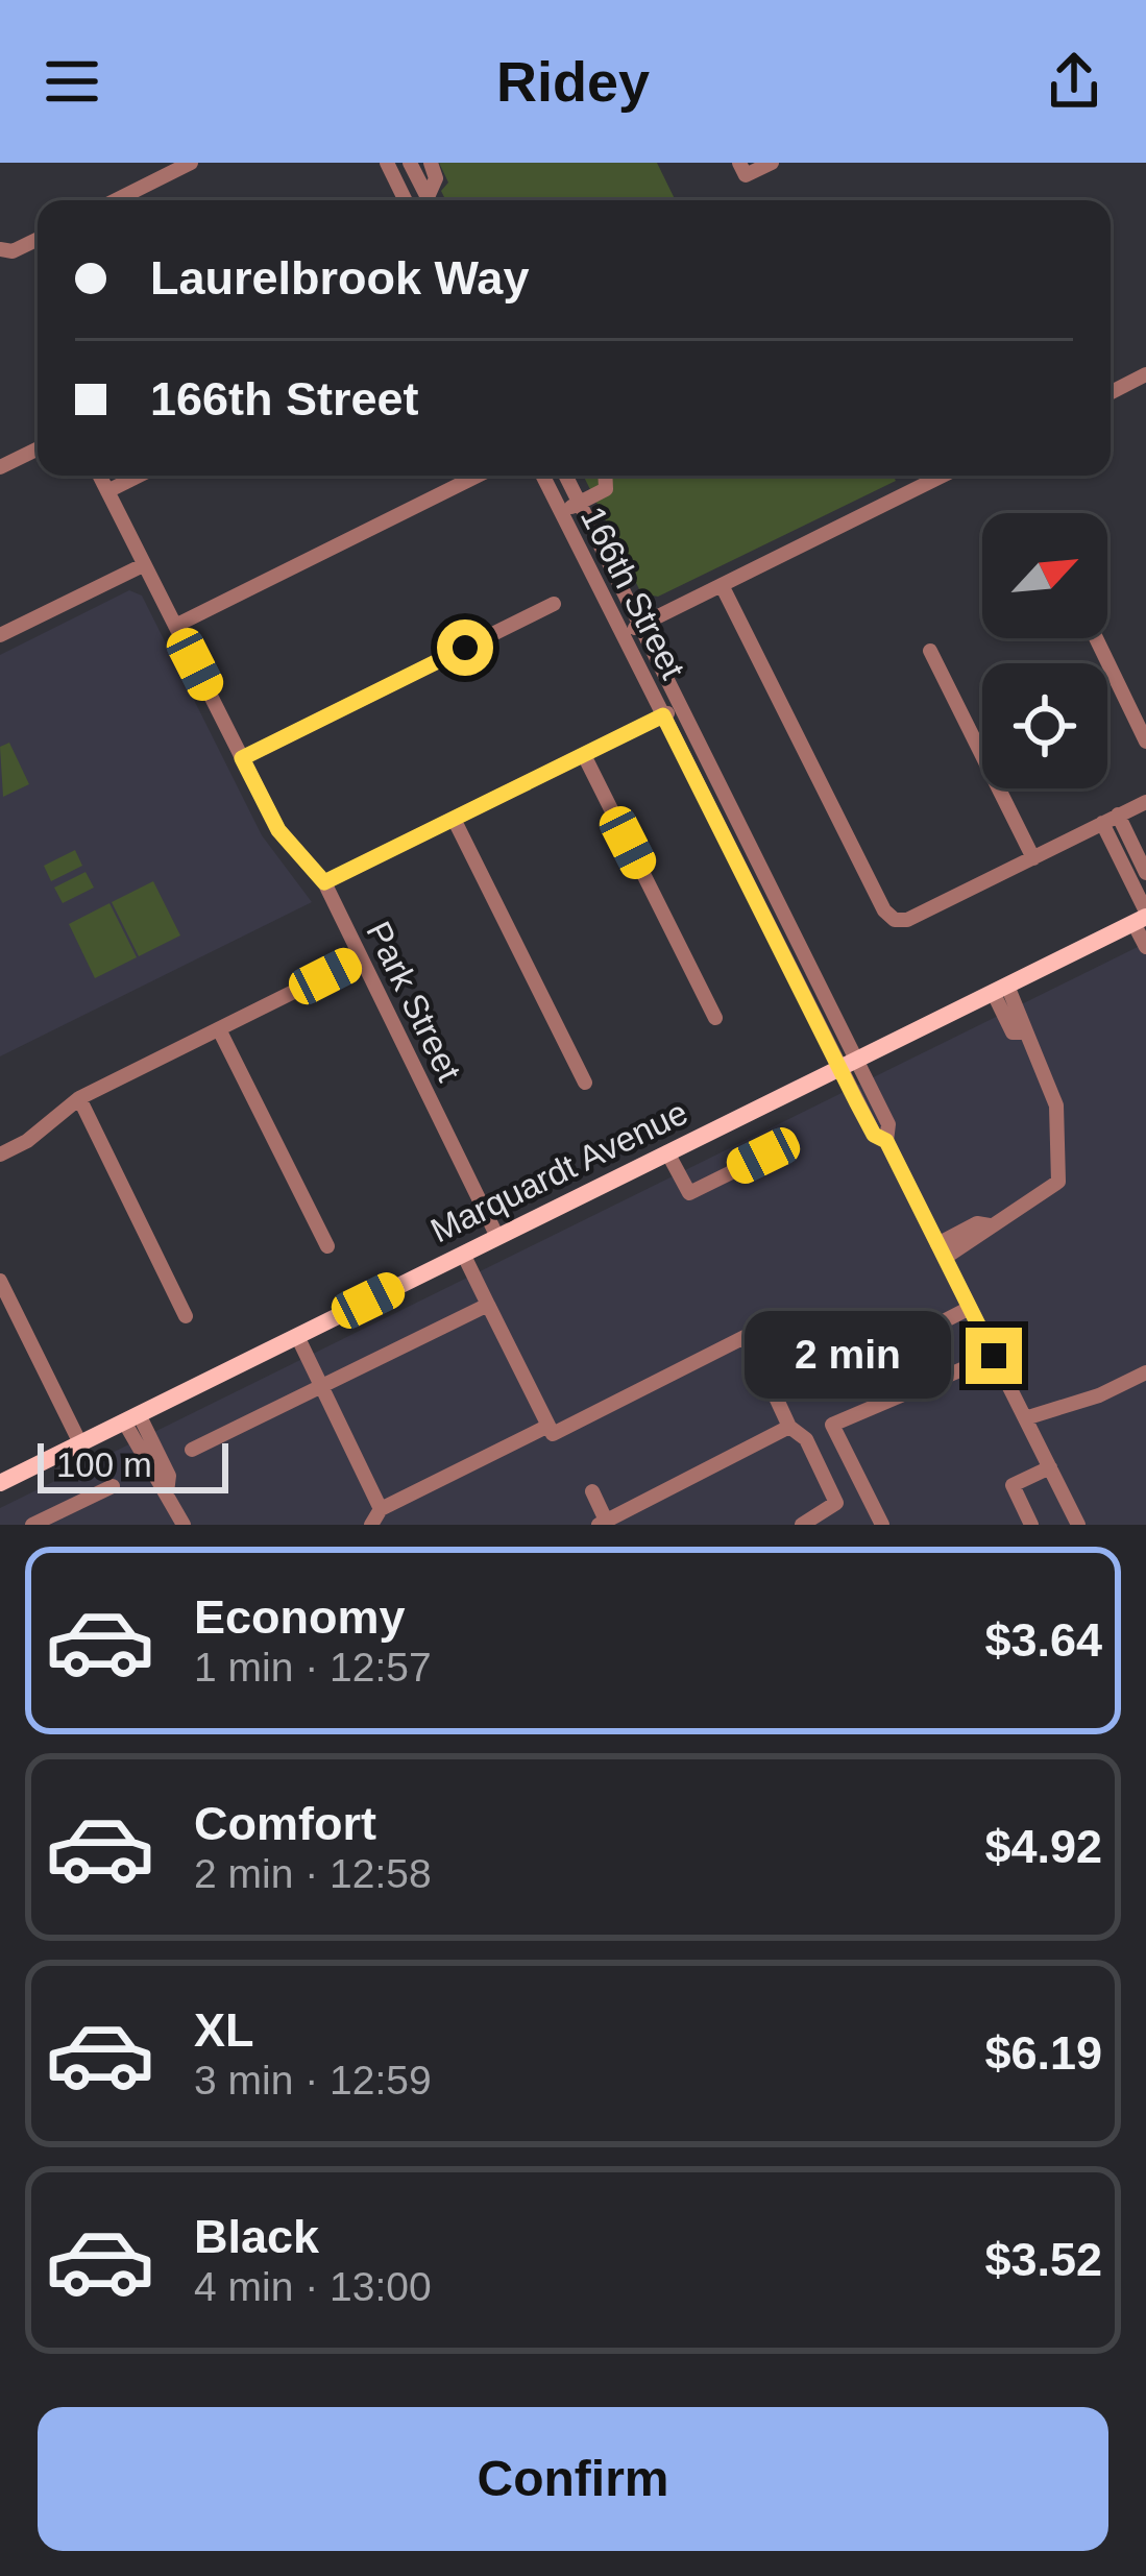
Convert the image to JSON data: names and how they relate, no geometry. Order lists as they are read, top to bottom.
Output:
{
  "streets": {
    "main road": ["Marquardt Avenue"],
    "street": ["166th Street", "Park Street"]
  },
  "crossings": [
    ["166th Street", "Marquardt Avenue"],
    ["Park Street", "Marquardt Avenue"]
  ],
  "scale_bar": "100 m",
  "north": "top right",
  "page": {
    "header": "Ridey",
    "banner": ["Laurelbrook Way", "166th Street"],
    "bubble": "2 min",
    "scale": "100 m",
    "list": [
      {
        "name": "Economy",
        "note": "1 min · 12:57",
        "value": "$3.64"
      },
      {
        "name": "Comfort",
        "note": "2 min · 12:58",
        "value": "$4.92"
      },
      {
        "name": "XL",
        "note": "3 min · 12:59",
        "value": "$6.19"
      },
      {
        "name": "Black",
        "note": "4 min · 13:00",
        "value": "$3.52"
      }
    ],
    "buttons": "Confirm"
  }
}
